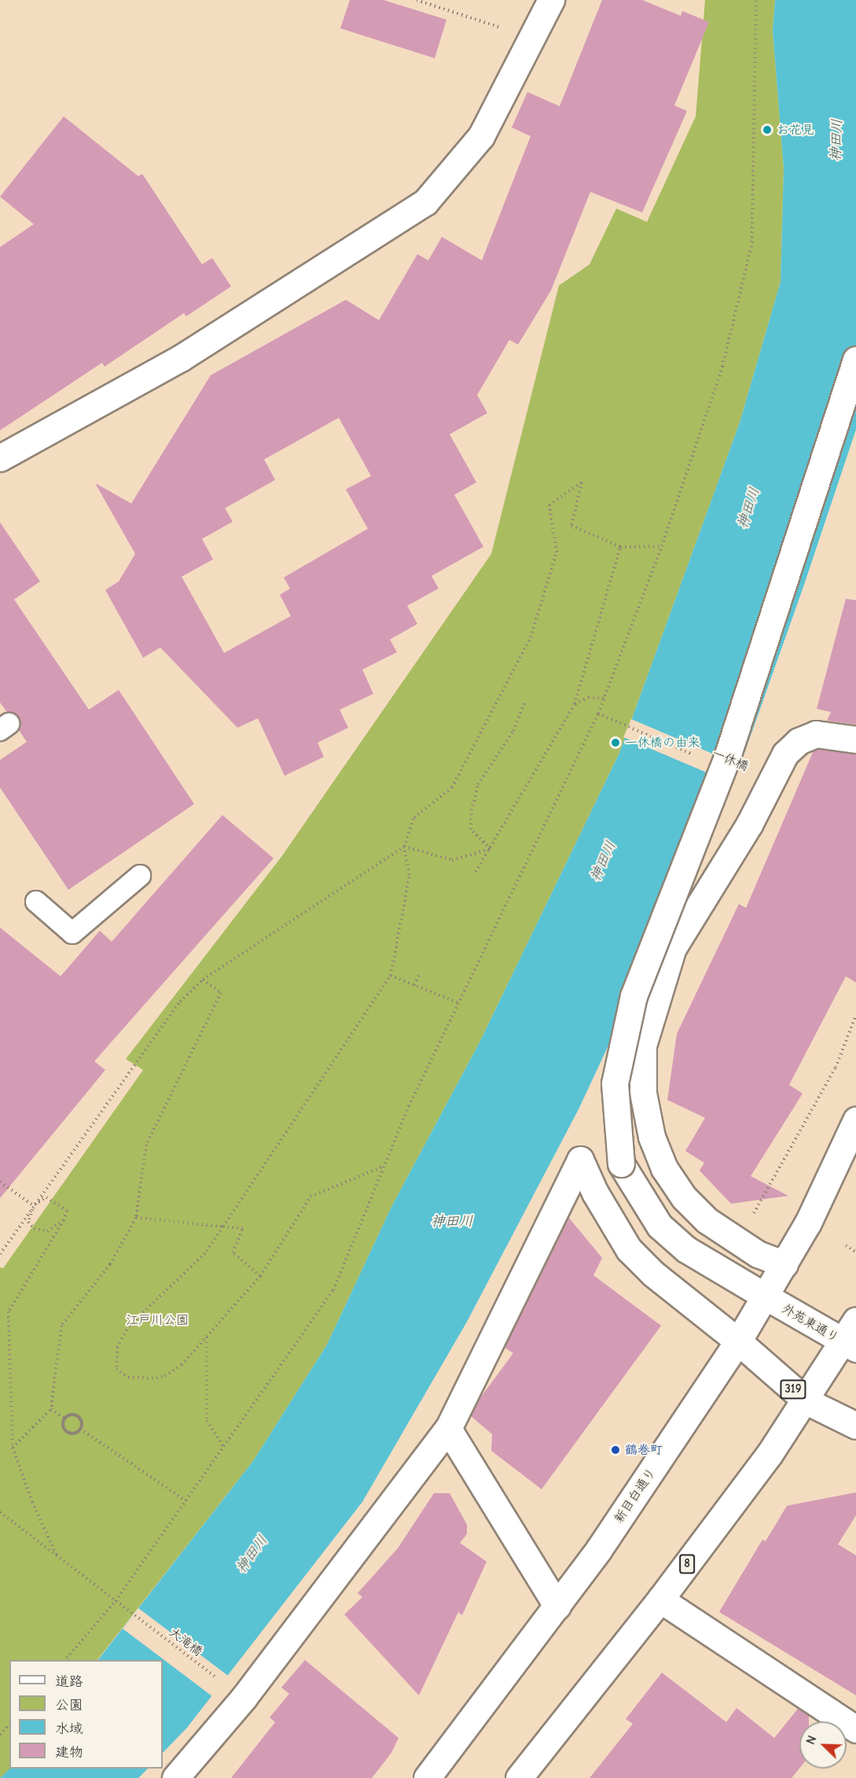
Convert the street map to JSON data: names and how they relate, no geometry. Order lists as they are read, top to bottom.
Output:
{
  "streets": {
    "main road": [
      "外苑東通り",
      "319",
      "新目白通り",
      "8"
    ],
    "path": ["一休橋", "大滝橋"]
  },
  "crossings": [
    ["外苑東通り", "新目白通り"],
    ["外苑東通り", "8"],
    ["319", "新目白通り"],
    ["319", "8"]
  ],
  "water": ["神田川"],
  "parks": ["江戸川公園"],
  "places": ["お花見", "一休橋の由来", "鶴巻町"],
  "legend": [
    "道路",
    "公園",
    "水域",
    "建物"
  ],
  "north": "top left"
}
